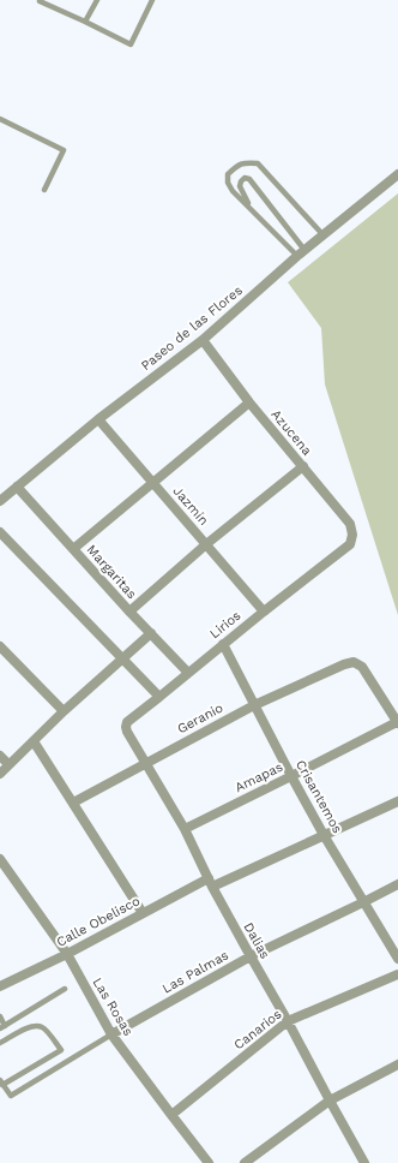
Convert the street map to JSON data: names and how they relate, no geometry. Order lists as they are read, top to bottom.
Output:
{
  "streets": {
    "street": [
      "Paseo de las Flores",
      "Azucena",
      "Jazmín",
      "Margaritas",
      "Lirios",
      "Geranio",
      "Amapas",
      "Crisantemos",
      "Calle Obelisco",
      "Dalias",
      "Las Palmas",
      "Las Rosas",
      "Canarios"
    ]
  },
  "crossings": [
    ["Paseo de las Flores", "Azucena"],
    ["Paseo de las Flores", "Jazmín"],
    ["Paseo de las Flores", "Margaritas"],
    ["Azucena", "Lirios"],
    ["Jazmín", "Lirios"],
    ["Margaritas", "Lirios"],
    ["Lirios", "Crisantemos"],
    ["Lirios", "Dalias"],
    ["Geranio", "Amapas"],
    ["Geranio", "Crisantemos"],
    ["Geranio", "Dalias"],
    ["Amapas", "Crisantemos"],
    ["Amapas", "Dalias"],
    ["Crisantemos", "Calle Obelisco"],
    ["Crisantemos", "Las Palmas"],
    ["Calle Obelisco", "Dalias"],
    ["Calle Obelisco", "Las Rosas"],
    ["Dalias", "Las Palmas"],
    ["Dalias", "Canarios"],
    ["Las Palmas", "Las Rosas"],
    ["Las Rosas", "Canarios"]
  ]
}
